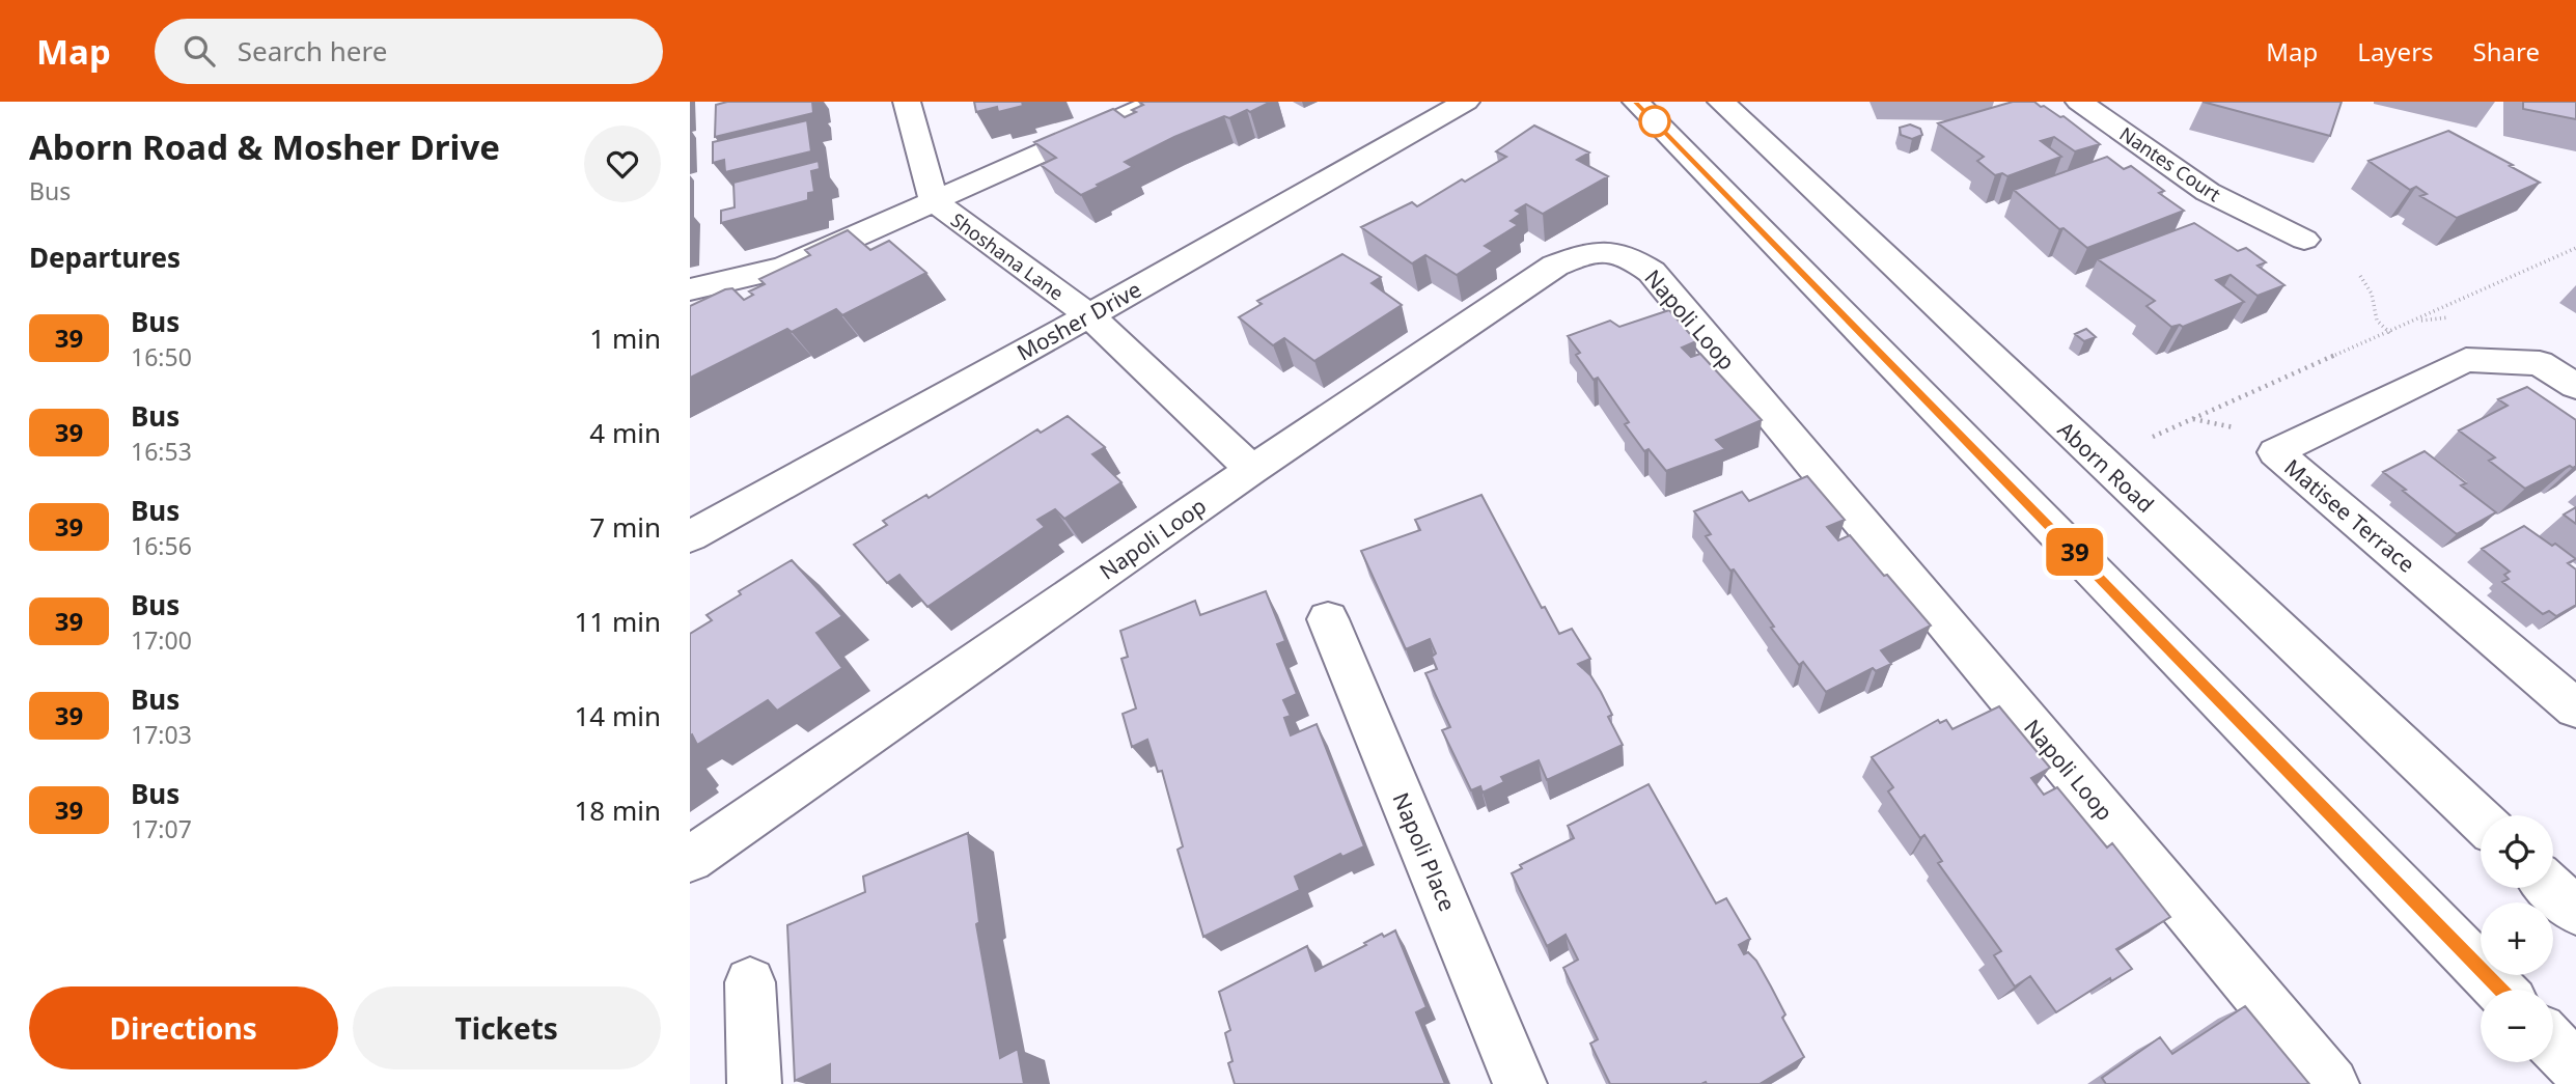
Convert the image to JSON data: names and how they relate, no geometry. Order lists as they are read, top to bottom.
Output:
{
  "streets": {
    "main road": [
      "Nantes Court",
      "Shoshana Lane",
      "Napoli Loop",
      "Mosher Drive",
      "Aborn Road",
      "Matisee Terrace",
      "Napoli Place"
    ]
  },
  "crossings": [
    ["Shoshana Lane", "Napoli Loop"],
    ["Shoshana Lane", "Mosher Drive"]
  ],
  "lines": ["bus line 39"],
  "page": {
    "header": "Map",
    "search": "Search here",
    "nav": ["Map", "Layers", "Share"],
    "heading": [
      ["Aborn Road & Mosher Drive", "Bus"],
      "Departures"
    ],
    "on_map": "39",
    "list": [
      {
        "mark": "39",
        "name": "Bus",
        "note": "16:50",
        "value": "1 min"
      },
      {
        "mark": "39",
        "name": "Bus",
        "note": "16:53",
        "value": "4 min"
      },
      {
        "mark": "39",
        "name": "Bus",
        "note": "16:56",
        "value": "7 min"
      },
      {
        "mark": "39",
        "name": "Bus",
        "note": "17:00",
        "value": "11 min"
      },
      {
        "mark": "39",
        "name": "Bus",
        "note": "17:03",
        "value": "14 min"
      },
      {
        "mark": "39",
        "name": "Bus",
        "note": "17:07",
        "value": "18 min"
      }
    ],
    "map_buttons": ["+", "−"],
    "buttons": ["Directions", "Tickets"]
  }
}
